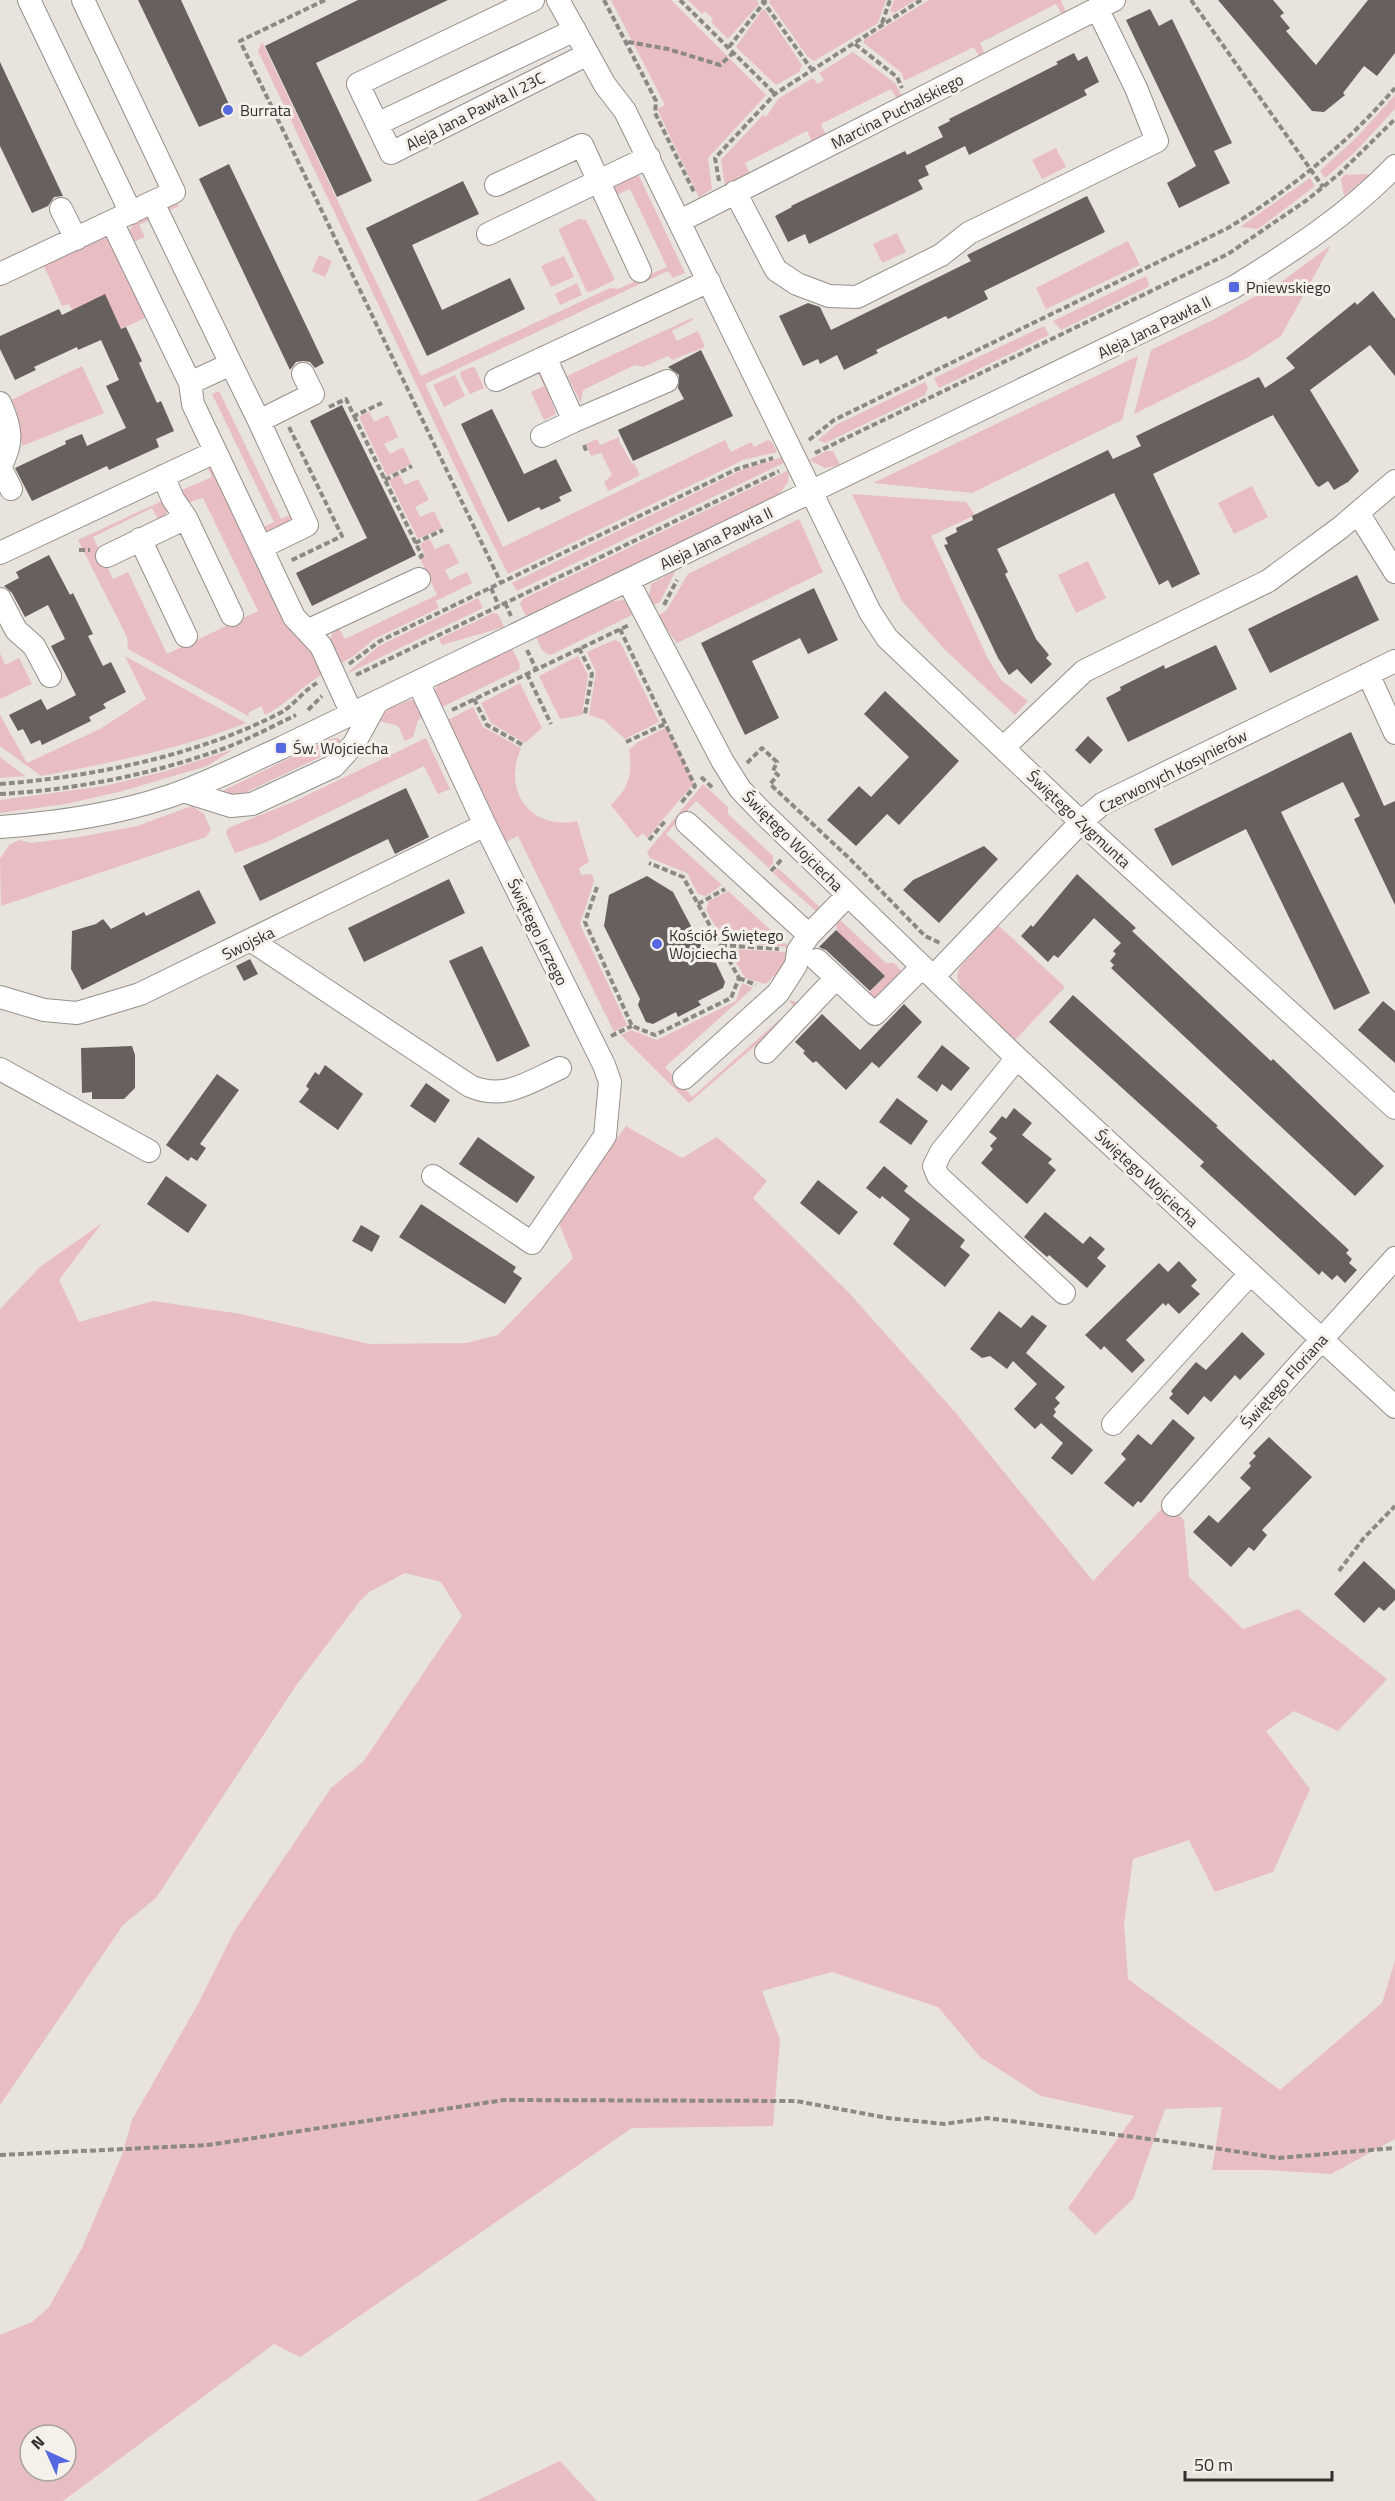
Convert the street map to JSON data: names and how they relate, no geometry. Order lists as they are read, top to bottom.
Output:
{
  "streets": {
    "street": [
      "Aleja Jana Pawła II 23C",
      "Marcina Puchalskiego",
      "Aleja Jana Pawła II",
      "Czerwonych Kosynierów",
      "Świętego Zygmunta",
      "Świętego Wojciecha",
      "Świętego Jerzego",
      "Swojska",
      "Świętego Floriana"
    ]
  },
  "crossings": [
    ["Aleja Jana Pawła II", "Świętego Zygmunta"],
    ["Aleja Jana Pawła II", "Świętego Wojciecha"],
    ["Aleja Jana Pawła II", "Świętego Jerzego"],
    ["Czerwonych Kosynierów", "Świętego Zygmunta"],
    ["Czerwonych Kosynierów", "Świętego Wojciecha"],
    ["Świętego Wojciecha", "Świętego Floriana"],
    ["Świętego Jerzego", "Swojska"]
  ],
  "places": {
    "other": ["Burrata", "Kościół Świętego Wojciecha"],
    "transit": ["Pniewskiego", "Św. Wojciecha"]
  },
  "scale_bar": "50 m",
  "north": "top left"
}
